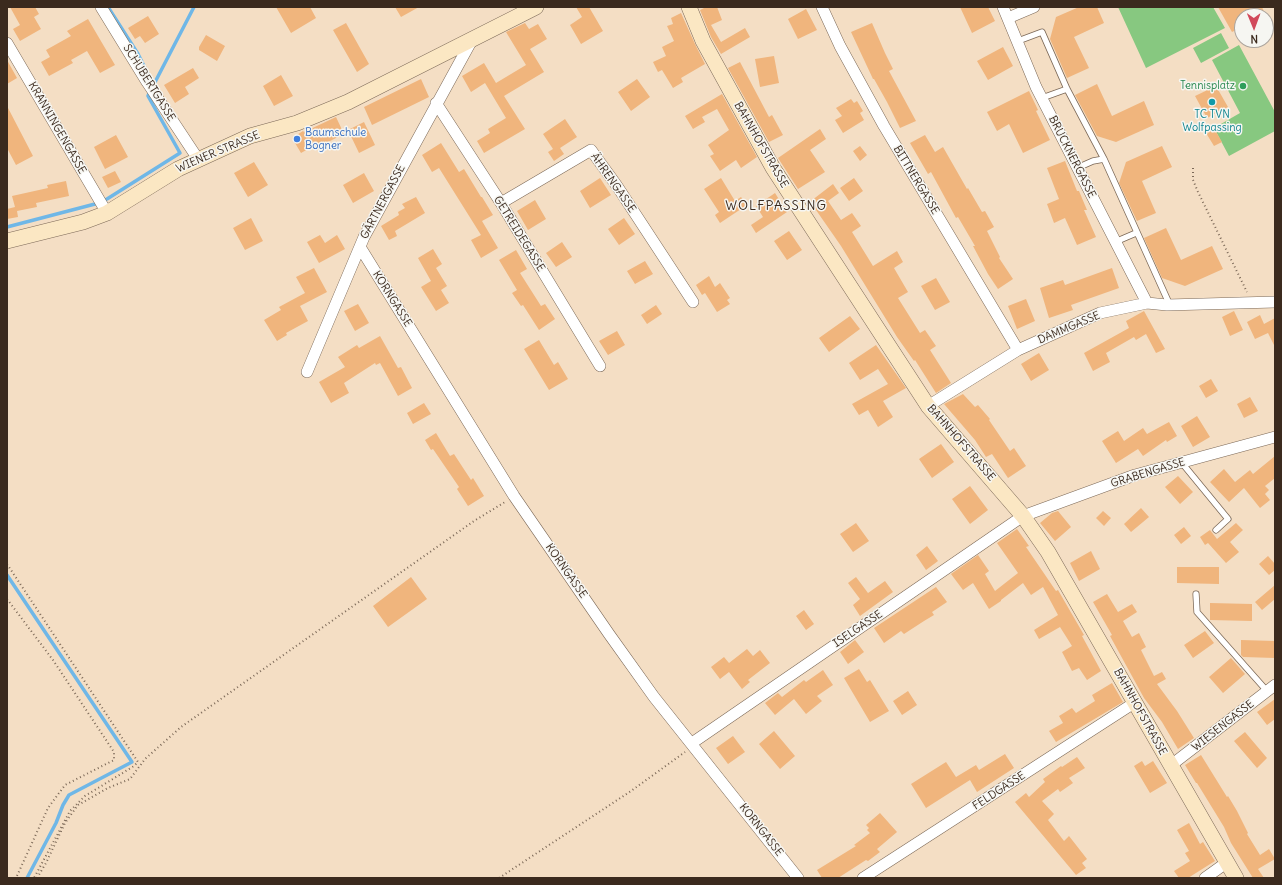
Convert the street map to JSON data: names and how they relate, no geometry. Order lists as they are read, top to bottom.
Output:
{
  "streets": {
    "street": [
      "SCHUBERTGASSE",
      "KRANNINGENGASSE",
      "BAHNHOFSTRASSE",
      "WIENER STRASSE",
      "BRUCKNERGASSE",
      "BITTNERGASSE",
      "ÄHRENGASSE",
      "GÄRTNERGASSE",
      "GETREIDEGASSE",
      "KORNGASSE",
      "DAMMGASSE",
      "GRABENGASSE",
      "ISELGASSE",
      "WIESENGASSE",
      "FELDGASSE"
    ]
  },
  "crossings": [
    ["SCHUBERTGASSE", "WIENER STRASSE"],
    ["KRANNINGENGASSE", "WIENER STRASSE"],
    ["BAHNHOFSTRASSE", "DAMMGASSE"],
    ["BAHNHOFSTRASSE", "GRABENGASSE"],
    ["BAHNHOFSTRASSE", "ISELGASSE"],
    ["BAHNHOFSTRASSE", "WIESENGASSE"],
    ["BAHNHOFSTRASSE", "FELDGASSE"],
    ["WIENER STRASSE", "GÄRTNERGASSE"],
    ["BRUCKNERGASSE", "DAMMGASSE"],
    ["BITTNERGASSE", "DAMMGASSE"],
    ["ÄHRENGASSE", "GETREIDEGASSE"],
    ["GÄRTNERGASSE", "GETREIDEGASSE"],
    ["GÄRTNERGASSE", "KORNGASSE"],
    ["KORNGASSE", "ISELGASSE"],
    ["GRABENGASSE", "ISELGASSE"]
  ],
  "districts": ["WOLFPASSING"],
  "places": ["Tennisplatz", "TC TVN Wolfpassing", "Baumschule Bogner"],
  "north": "bottom"
}
